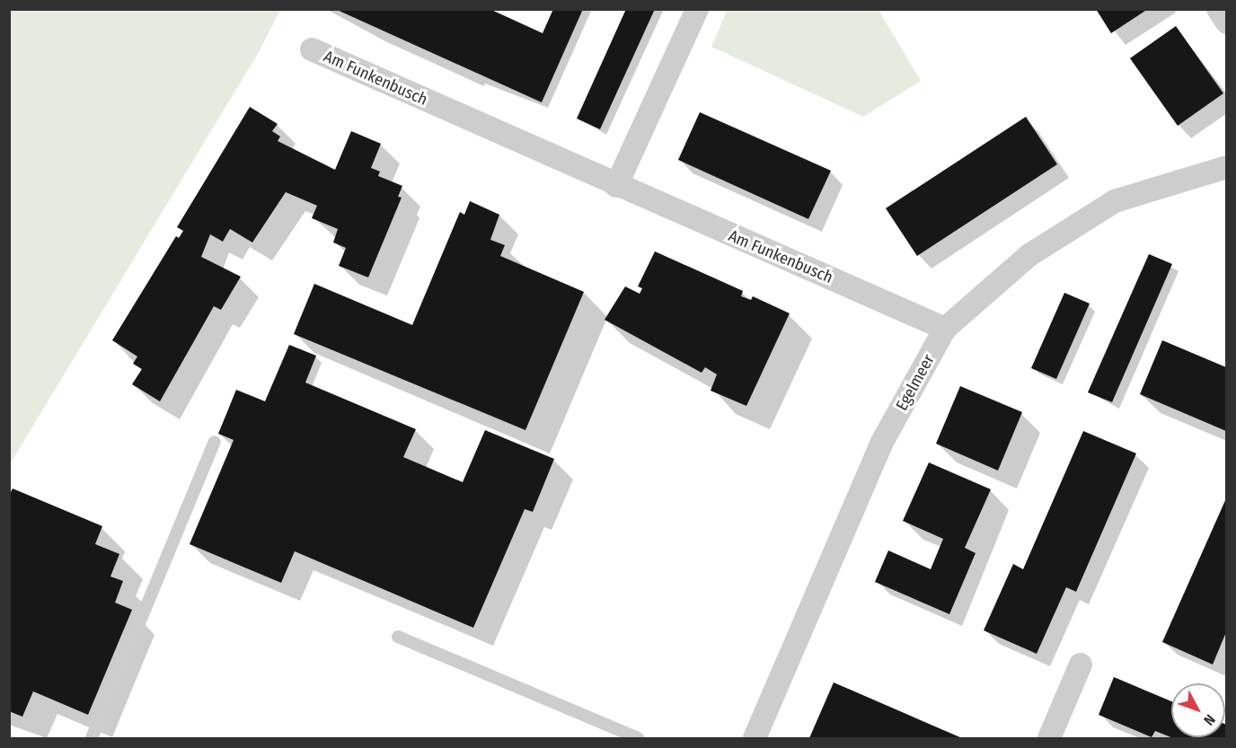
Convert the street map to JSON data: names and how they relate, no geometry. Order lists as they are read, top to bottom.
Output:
{
  "streets": {
    "street": ["Am Funkenbusch", "Egelmeer"]
  },
  "crossings": [
    ["Am Funkenbusch", "Egelmeer"]
  ],
  "north": "bottom right"
}
